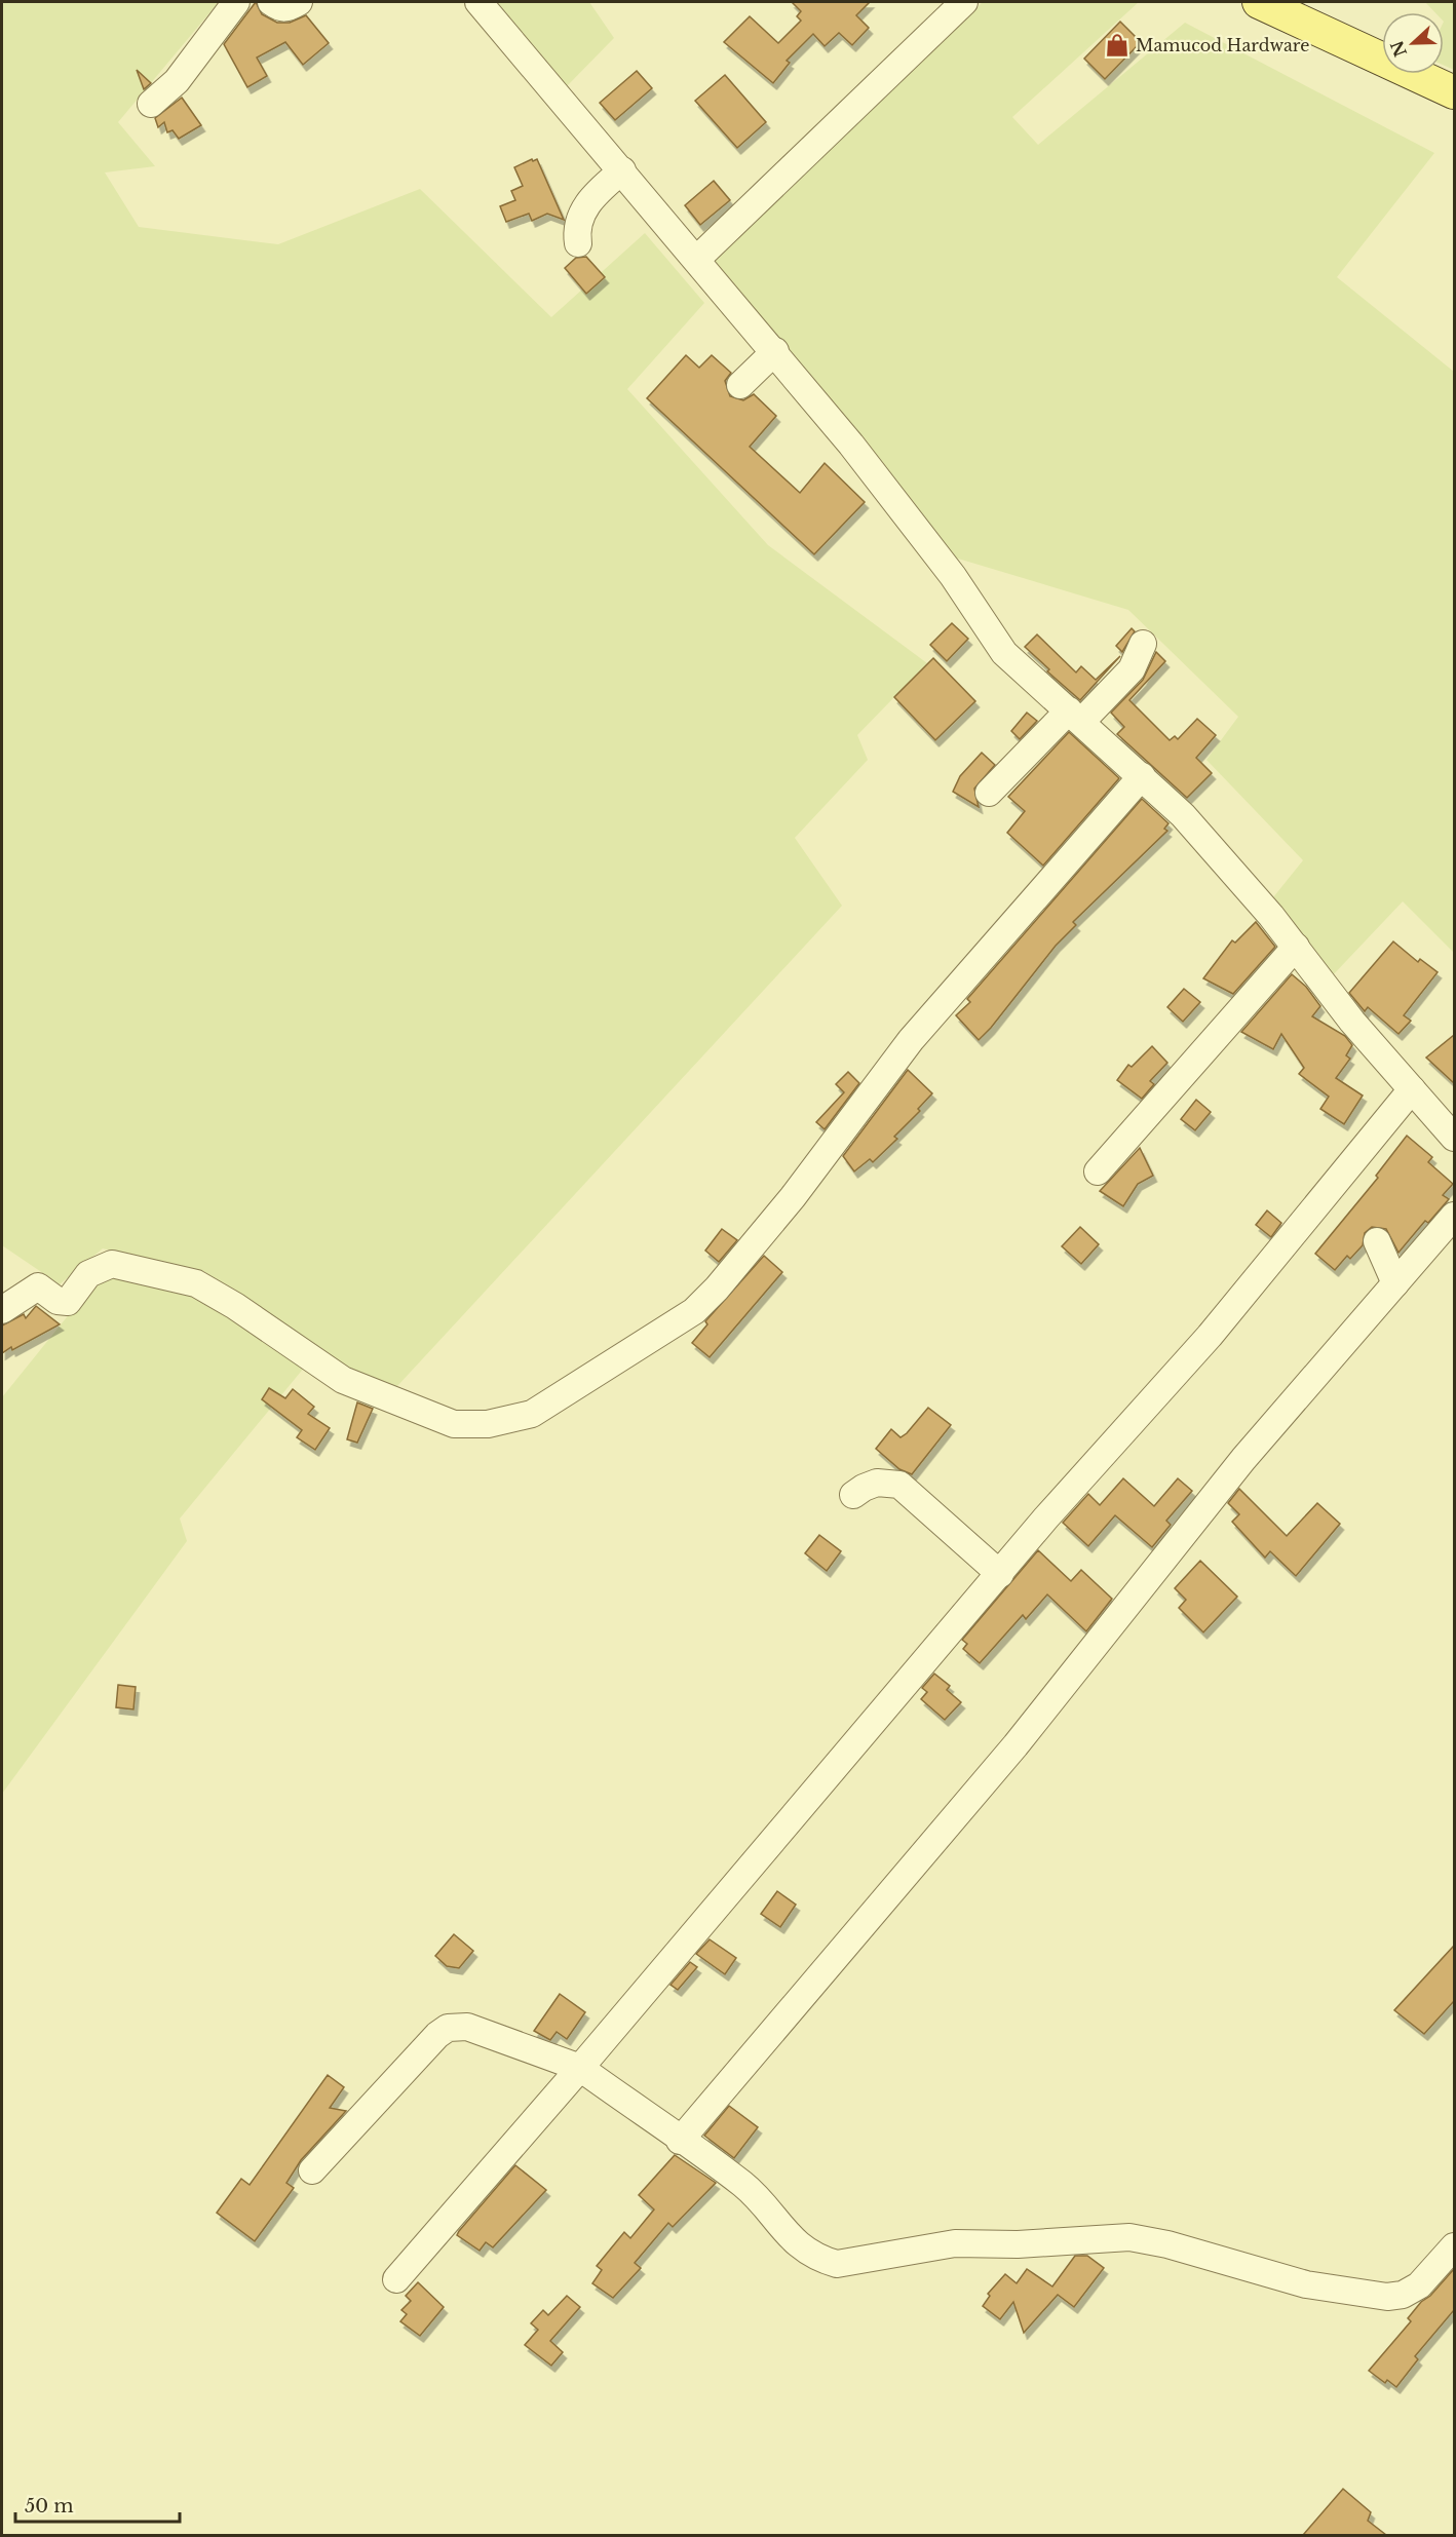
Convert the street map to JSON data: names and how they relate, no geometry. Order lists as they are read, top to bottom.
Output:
{
  "places": {
    "shop": ["Mamucod Hardware"]
  },
  "scale_bar": "50 m",
  "north": "left"
}
